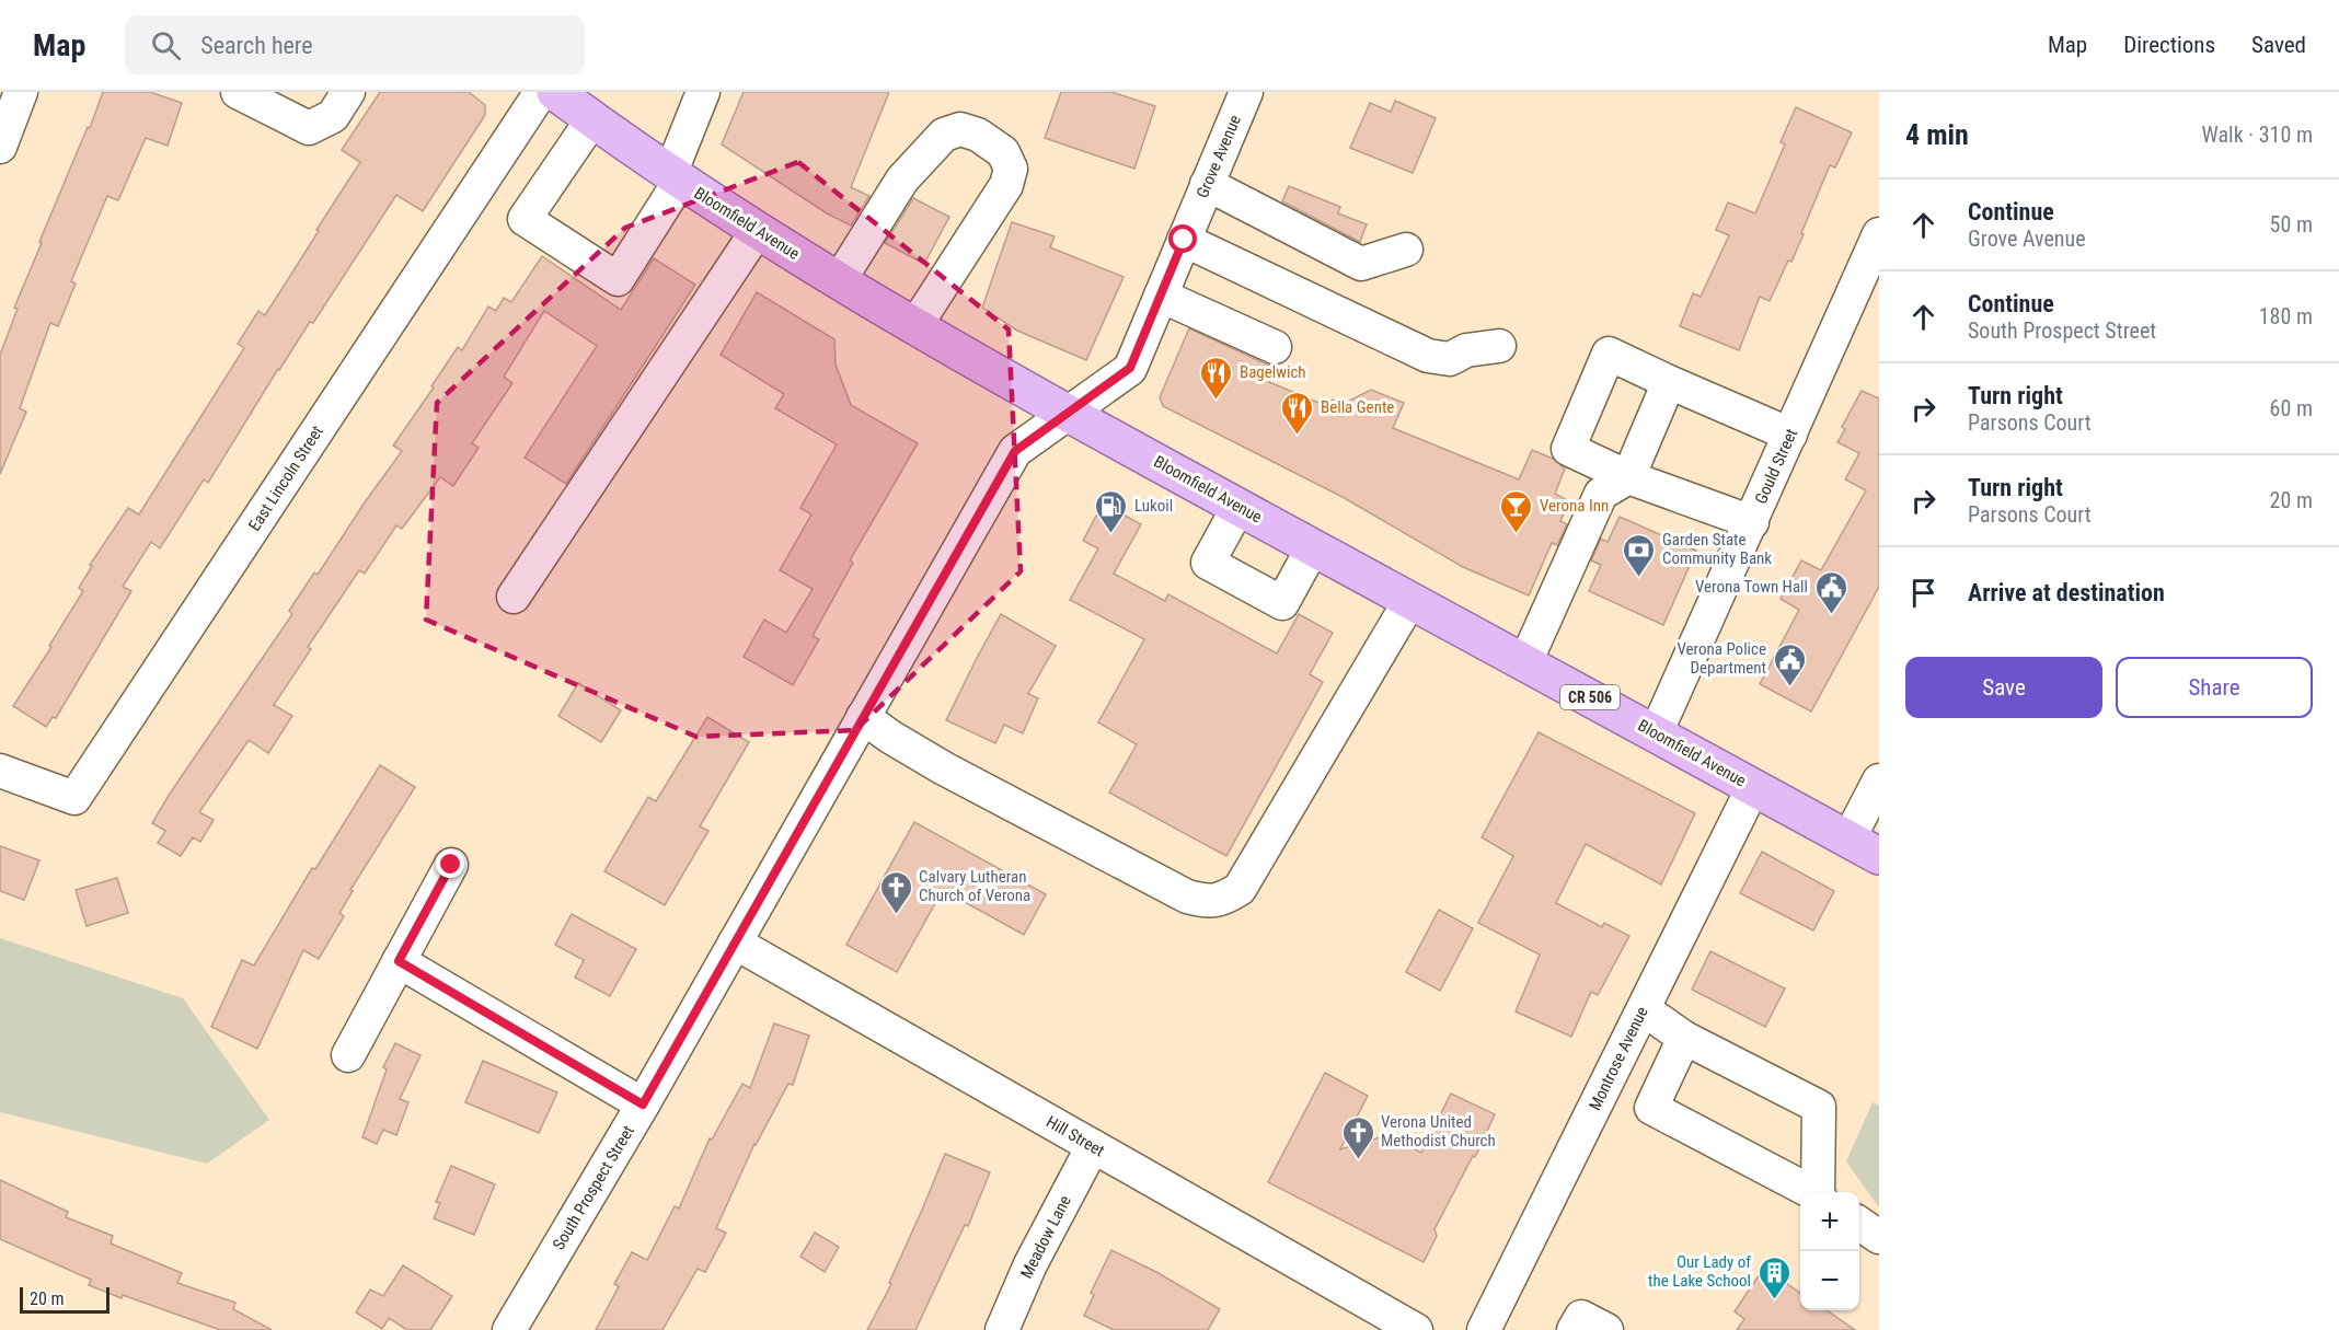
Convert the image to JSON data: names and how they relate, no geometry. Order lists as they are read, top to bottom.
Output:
{
  "streets": {
    "main road": ["Bloomfield Avenue", "CR 506"],
    "street": [
      "Grove Avenue",
      "Gould Street",
      "East Lincoln Street",
      "Montrose Avenue",
      "Hill Street",
      "South Prospect Street",
      "Meadow Lane"
    ]
  },
  "crossings": [
    ["Grove Avenue", "Bloomfield Avenue"],
    ["Grove Avenue", "South Prospect Street"],
    ["Bloomfield Avenue", "Gould Street"],
    ["Bloomfield Avenue", "Montrose Avenue"],
    ["Bloomfield Avenue", "South Prospect Street"],
    ["Hill Street", "South Prospect Street"],
    ["Hill Street", "Meadow Lane"]
  ],
  "places": {
    "restaurant": ["Bagelwich", "Bella Gente"],
    "fuel station": ["Lukoil"],
    "bar": ["Verona Inn"],
    "bank": ["Garden State Community Bank"],
    "public building": ["Verona Town Hall", "Verona Police Department"],
    "church": ["Calvary Lutheran Church of Verona", "Verona United Methodist Church"],
    "building": ["Our Lady of the Lake School"]
  },
  "scale_bar": "20 m",
  "page": {
    "header": "Map",
    "search": "Search here",
    "nav": ["Map", "Directions", "Saved"],
    "heading": ["4 min", "Walk · 310 m"],
    "list": [
      ["Continue", "Grove Avenue", "50 m"],
      ["Continue", "South Prospect Street", "180 m"],
      ["Turn right", "Parsons Court", "60 m"],
      ["Turn right", "Parsons Court", "20 m"],
      "Arrive at destination"
    ],
    "buttons": ["Save", "Share"],
    "map_buttons": ["+", "−"],
    "scale": "20 m"
  }
}
